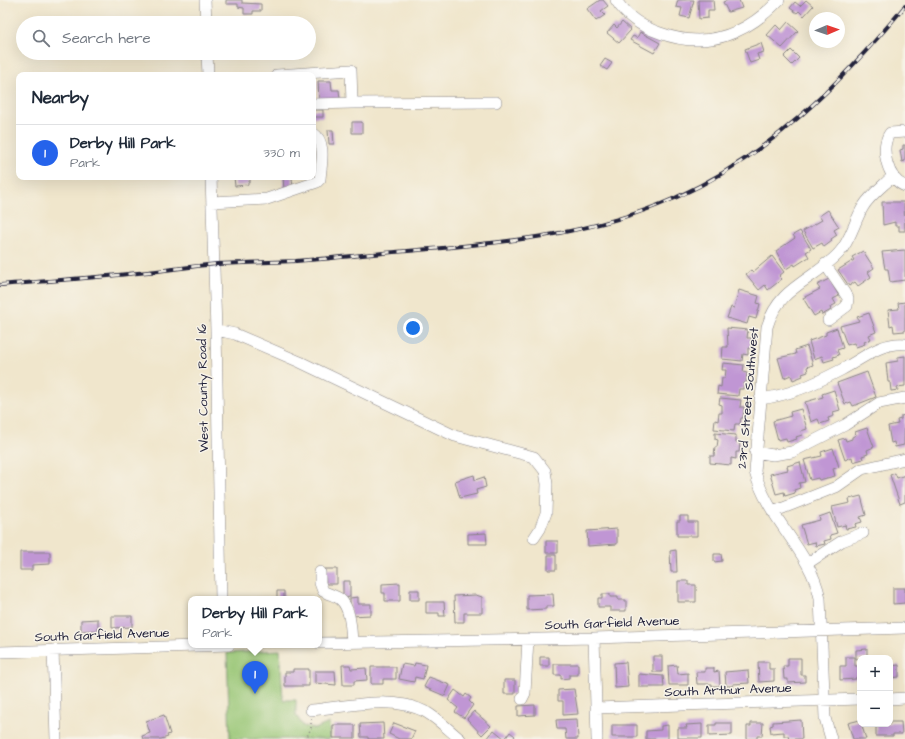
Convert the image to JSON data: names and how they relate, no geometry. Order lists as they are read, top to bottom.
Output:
{
  "streets": {
    "street": [
      "West County Road 16",
      "23rd Street Southwest",
      "South Garfield Avenue",
      "South Arthur Avenue"
    ]
  },
  "crossings": [
    ["23rd Street Southwest", "South Garfield Avenue"],
    ["23rd Street Southwest", "South Arthur Avenue"]
  ],
  "north": "right",
  "page": {
    "search": "Search here",
    "heading": "Nearby",
    "list": [
      {
        "mark": "1",
        "name": "Derby Hill Park",
        "note": "Park",
        "value": "330 m"
      }
    ],
    "popup": ["Derby Hill Park", "Park"],
    "map_buttons": ["+", "−"],
    "pins": "1"
  }
}
